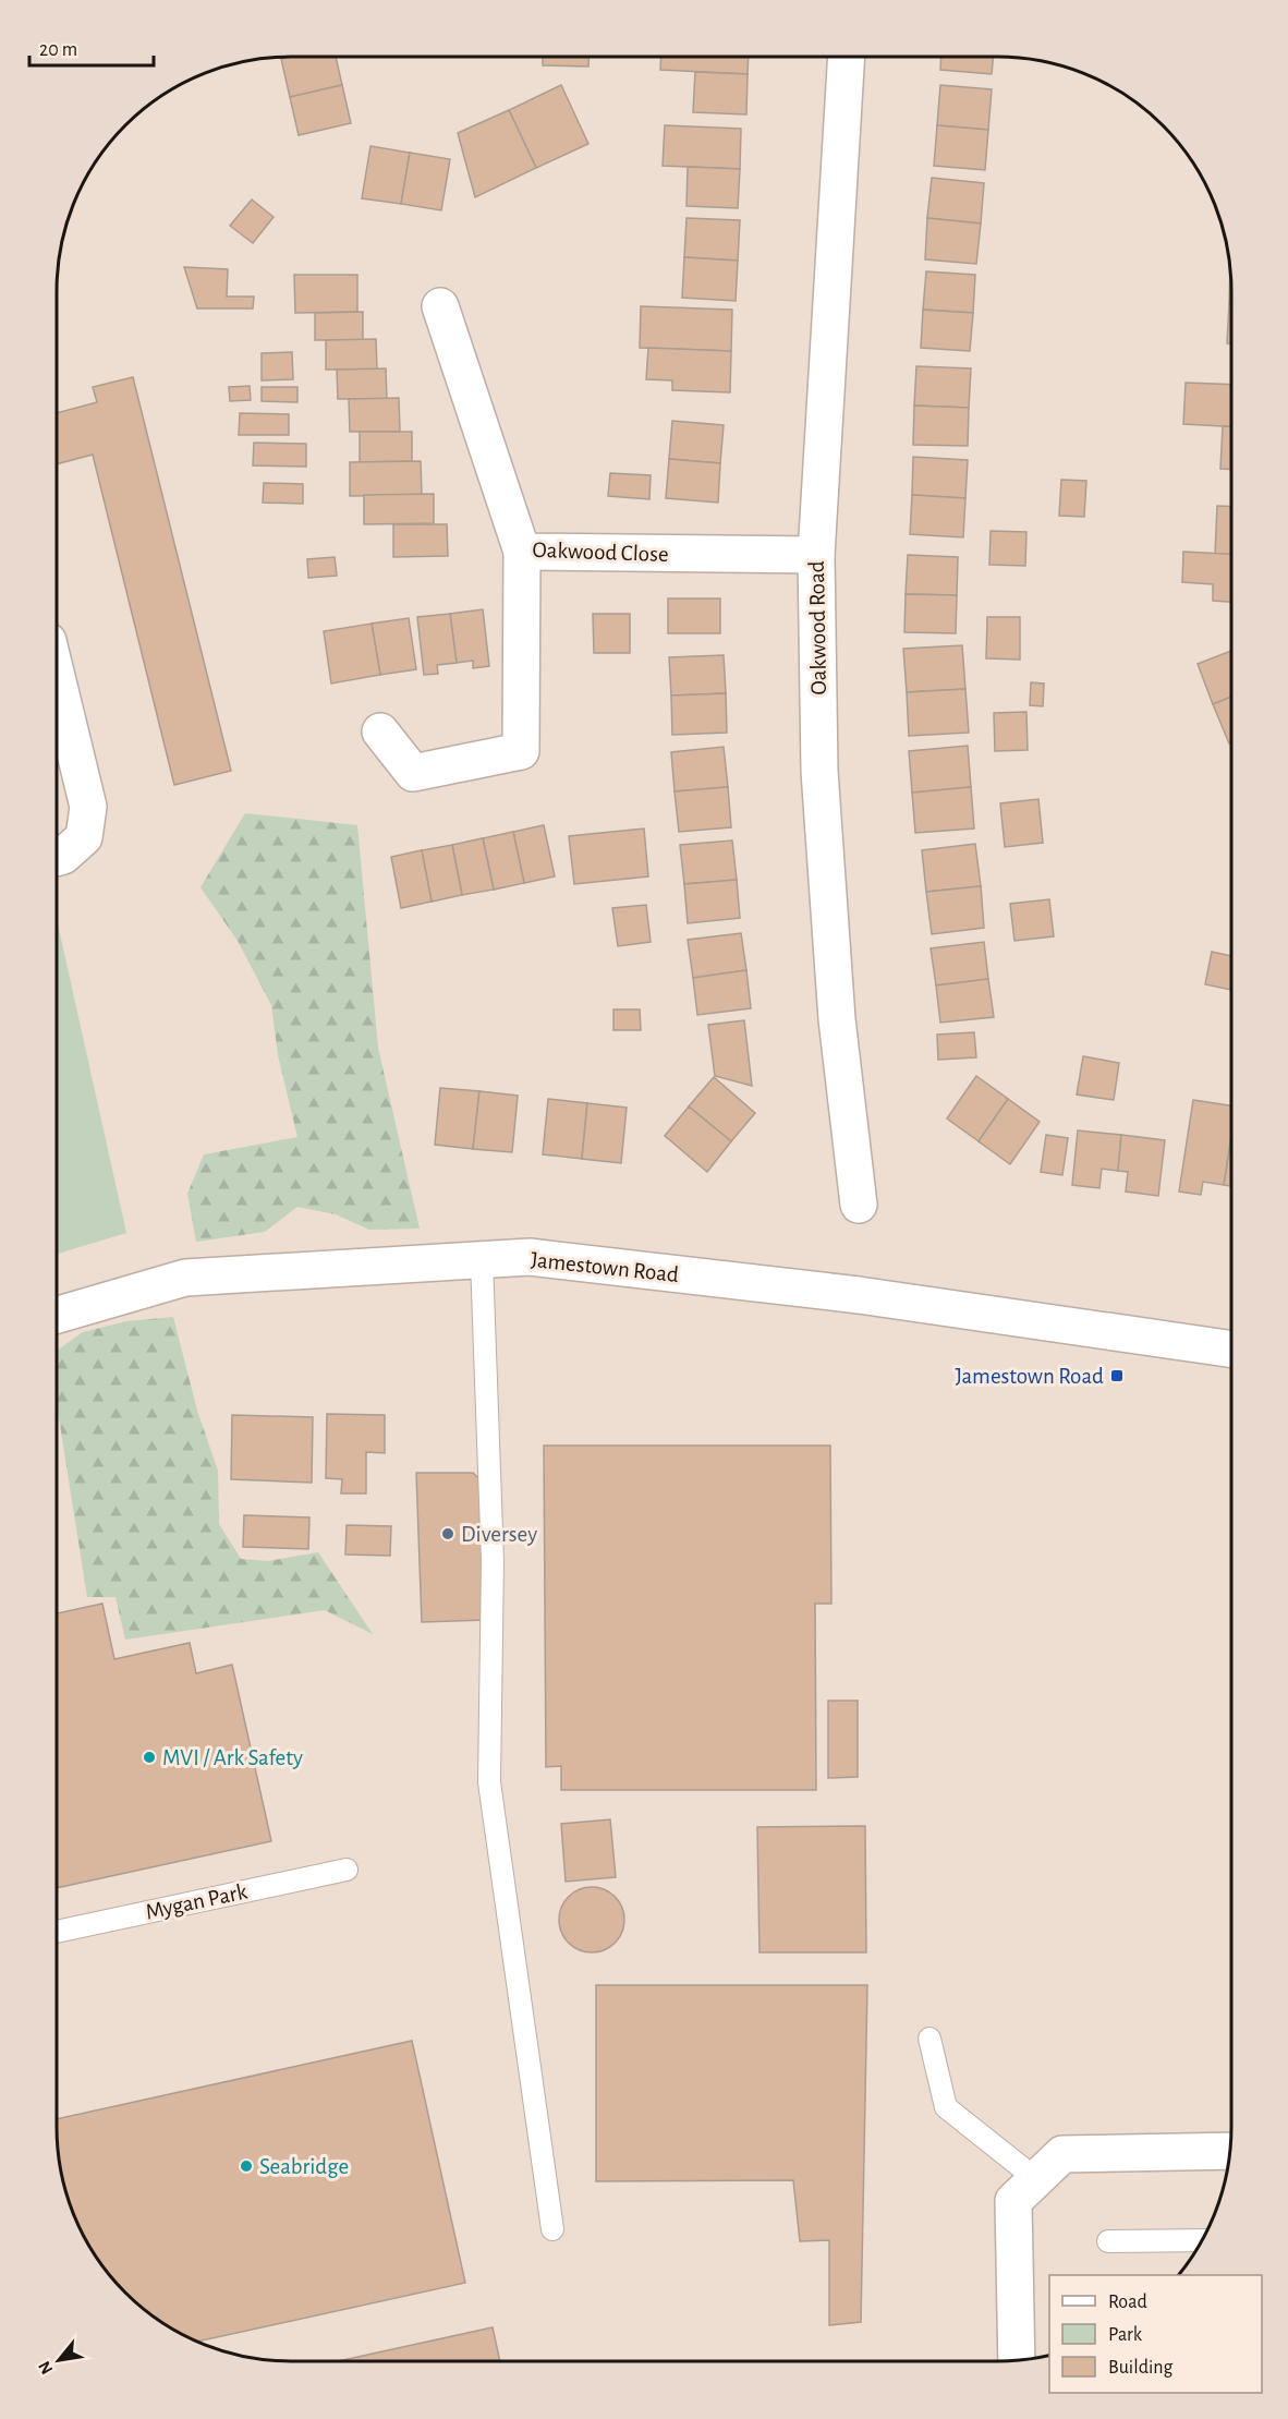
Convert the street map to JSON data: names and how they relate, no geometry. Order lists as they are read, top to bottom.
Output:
{
  "streets": {
    "street": ["Oakwood Close", "Oakwood Road", "Jamestown Road"],
    "lane": ["Mygan Park"]
  },
  "crossings": [
    ["Oakwood Close", "Oakwood Road"]
  ],
  "places": {
    "transit": ["Jamestown Road"],
    "other": ["Diversey", "MVI / Ark Safety", "Seabridge"]
  },
  "legend": ["Road", "Park", "Building"],
  "scale_bar": "20 m",
  "north": "bottom left"
}
